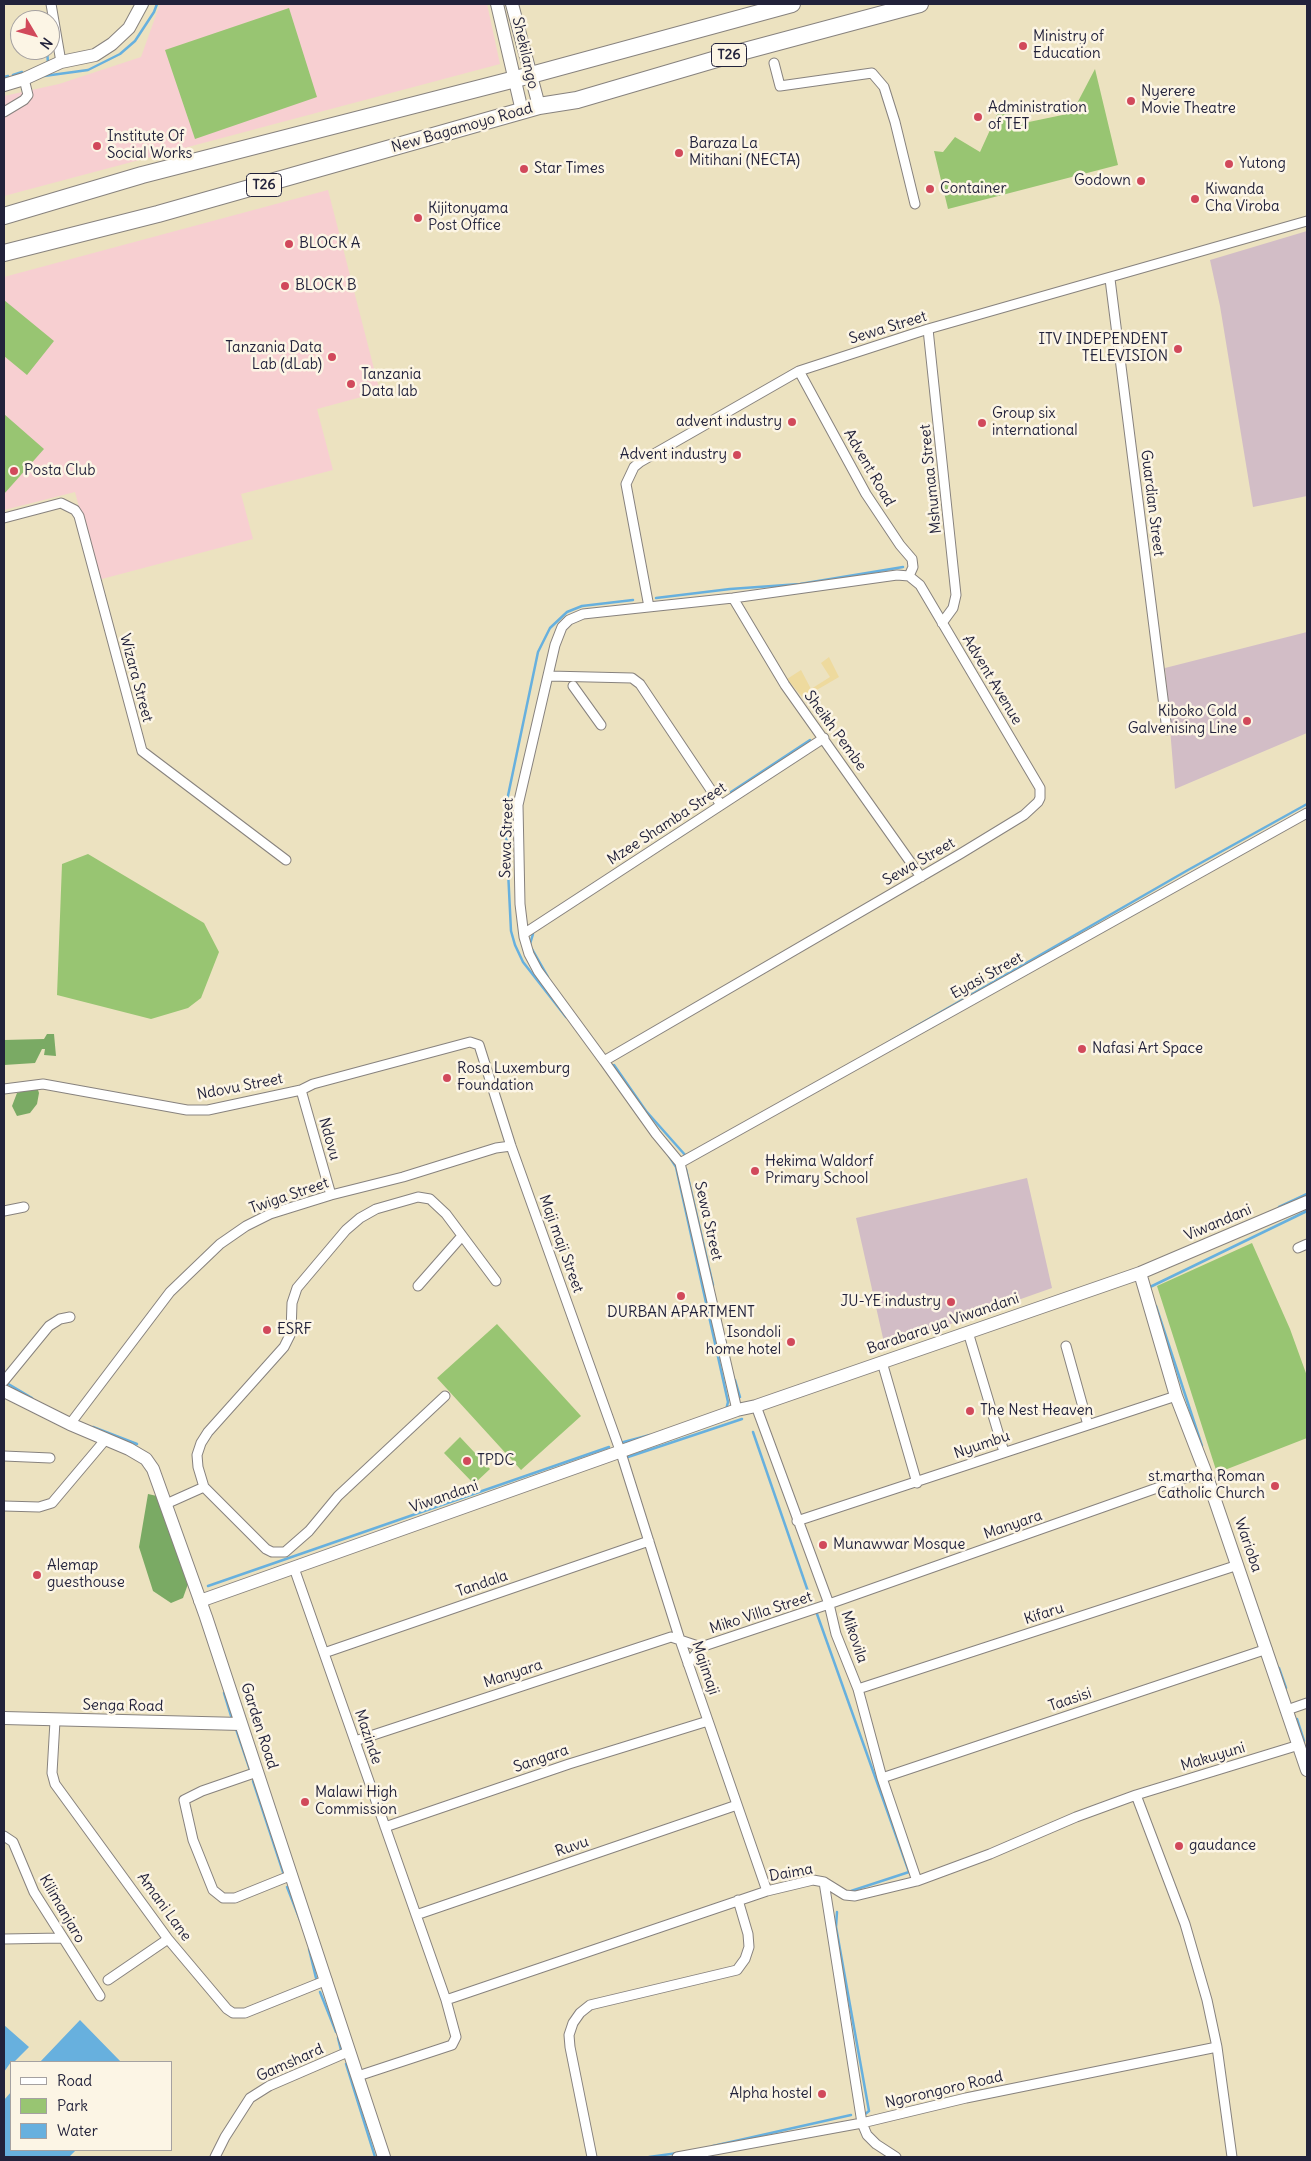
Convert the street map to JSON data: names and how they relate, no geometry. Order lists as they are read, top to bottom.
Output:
{
  "streets": {
    "highway": ["T26", "New Bagamoyo Road"],
    "street": [
      "Shekilango",
      "Sewa Street",
      "Advent Road",
      "Mshumaa Street",
      "Guardian Street",
      "Wizara Street",
      "Advent Avenue",
      "Sheikh Pembe",
      "Mzee Shamba Street",
      "Eyasi Street",
      "Ndovu Street",
      "Ndovu",
      "Twiga Street",
      "Viwandani",
      "Maji maji Street",
      "Barabara ya Viwandani",
      "Nyumbu",
      "Manyara",
      "Warioba",
      "Tandala",
      "Miko Villa Street",
      "Kifaru",
      "Mikovila",
      "Majimaji",
      "Taasisi",
      "Senga Road",
      "Garden Road",
      "Mazinde",
      "Makuyuni",
      "Sangara",
      "Ruvu",
      "Daima",
      "Amani Lane",
      "Kilimanjaro",
      "Gamshard",
      "Ngorongoro Road"
    ]
  },
  "crossings": [
    ["Shekilango", "T26"],
    ["Shekilango", "New Bagamoyo Road"],
    ["Sewa Street", "Advent Road"],
    ["Sewa Street", "Mshumaa Street"],
    ["Sewa Street", "Guardian Street"],
    ["Sewa Street", "Advent Avenue"],
    ["Sewa Street", "Sheikh Pembe"],
    ["Sewa Street", "Mzee Shamba Street"],
    ["Sewa Street", "Eyasi Street"],
    ["Sewa Street", "Viwandani"],
    ["Advent Road", "Advent Avenue"],
    ["Mshumaa Street", "Advent Avenue"],
    ["Sheikh Pembe", "Mzee Shamba Street"],
    ["Ndovu Street", "Ndovu"],
    ["Ndovu Street", "Maji maji Street"],
    ["Ndovu", "Twiga Street"],
    ["Twiga Street", "Maji maji Street"],
    ["Twiga Street", "Garden Road"],
    ["Viwandani", "Maji maji Street"],
    ["Viwandani", "Barabara ya Viwandani"],
    ["Viwandani", "Warioba"],
    ["Viwandani", "Mikovila"],
    ["Viwandani", "Majimaji"],
    ["Viwandani", "Garden Road"],
    ["Viwandani", "Mazinde"],
    ["Maji maji Street", "Majimaji"],
    ["Barabara ya Viwandani", "Warioba"],
    ["Barabara ya Viwandani", "Mikovila"],
    ["Nyumbu", "Warioba"],
    ["Nyumbu", "Mikovila"],
    ["Manyara", "Warioba"],
    ["Manyara", "Miko Villa Street"],
    ["Manyara", "Mikovila"],
    ["Manyara", "Majimaji"],
    ["Manyara", "Mazinde"],
    ["Warioba", "Kifaru"],
    ["Warioba", "Taasisi"],
    ["Warioba", "Makuyuni"],
    ["Tandala", "Majimaji"],
    ["Tandala", "Mazinde"],
    ["Miko Villa Street", "Mikovila"],
    ["Kifaru", "Mikovila"],
    ["Mikovila", "Taasisi"],
    ["Mikovila", "Daima"],
    ["Majimaji", "Sangara"],
    ["Majimaji", "Ruvu"],
    ["Majimaji", "Daima"],
    ["Senga Road", "Garden Road"],
    ["Senga Road", "Amani Lane"],
    ["Garden Road", "Mazinde"],
    ["Garden Road", "Amani Lane"],
    ["Garden Road", "Gamshard"],
    ["Mazinde", "Sangara"],
    ["Mazinde", "Ruvu"],
    ["Mazinde", "Daima"],
    ["Makuyuni", "Daima"]
  ],
  "places": [
    "Ministry of Education",
    "Nyerere Movie Theatre",
    "Administration of TET",
    "Institute Of Social Works",
    "Baraza La Mitihani (NECTA)",
    "Yutong",
    "Star Times",
    "Godown",
    "Container",
    "Kiwanda Cha Viroba",
    "Kijitonyama Post Office",
    "BLOCK A",
    "BLOCK B",
    "ITV INDEPENDENT TELEVISION",
    "Tanzania Data Lab (dLab)",
    "Tanzania Data lab",
    "advent industry",
    "Group six international",
    "Advent industry",
    "Posta Club",
    "Kiboko Cold Galvenising Line",
    "Nafasi Art Space",
    "Rosa Luxemburg Foundation",
    "Hekima Waldorf Primary School",
    "DURBAN APARTMENT",
    "JU-YE industry",
    "ESRF",
    "Isondoli home hotel",
    "The Nest Heaven",
    "TPDC",
    "st.martha Roman Catholic Church",
    "Munawwar Mosque",
    "Alemap guesthouse",
    "Malawi High Commission",
    "gaudance",
    "Alpha hostel"
  ],
  "legend": ["Road", "Park", "Water"],
  "north": "bottom right"
}
